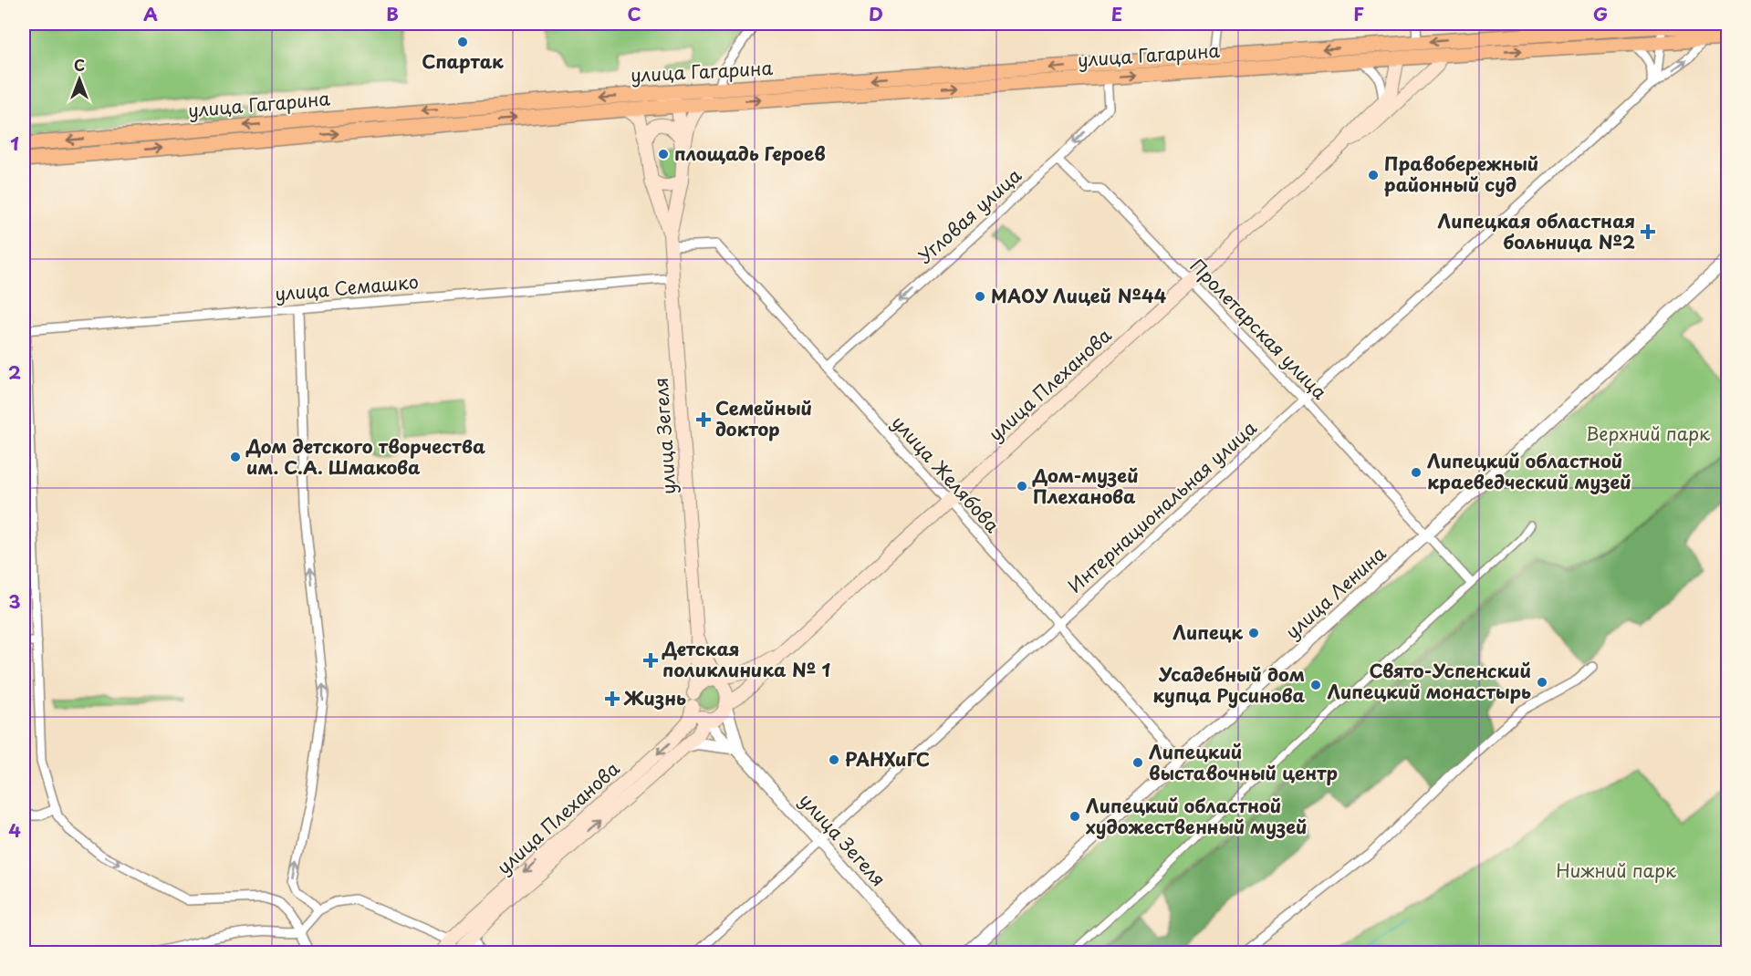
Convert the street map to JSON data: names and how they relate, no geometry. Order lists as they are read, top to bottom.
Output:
{
  "streets": {
    "main road": ["улица Гагарина", "улица Плеханова", "улица Зегеля"],
    "street": [
      "Угловая улица",
      "улица Семашко",
      "Пролетарская улица",
      "улица Желябова",
      "Интернациональная улица",
      "улица Ленина"
    ]
  },
  "crossings": [
    ["улица Гагарина", "Угловая улица"],
    ["улица Гагарина", "улица Плеханова"],
    ["улица Гагарина", "Интернациональная улица"],
    ["Угловая улица", "Пролетарская улица"],
    ["Угловая улица", "улица Желябова"],
    ["улица Семашко", "улица Зегеля"],
    ["Пролетарская улица", "улица Плеханова"],
    ["Пролетарская улица", "Интернациональная улица"],
    ["Пролетарская улица", "улица Ленина"],
    ["улица Плеханова", "улица Зегеля"],
    ["улица Плеханова", "улица Желябова"],
    ["улица Зегеля", "улица Желябова"],
    ["улица Зегеля", "Интернациональная улица"],
    ["улица Желябова", "Интернациональная улица"],
    ["улица Желябова", "улица Ленина"]
  ],
  "one_way": ["Угловая улица"],
  "parks": ["Верхний парк", "Нижний парк"],
  "places": {
    "other": [
      "Спартак",
      "площадь Героев",
      "Правобережный районный суд",
      "МАОУ Лицей №44",
      "Дом детского творчества им. С.А. Шмакова",
      "Липецкий областной краеведческий музей",
      "Дом-музей Плеханова",
      "Липецк",
      "Свято-Успенский Липецкий монастырь",
      "Усадебный дом купца Русинова",
      "РАНХиГС",
      "Липецкий выставочный центр",
      "Липецкий областной художественный музей"
    ],
    "health": [
      "Липецкая областная больница №2",
      "Семейный доктор",
      "Детская поликлиника № 1",
      "Жизнь"
    ]
  },
  "north": "top",
  "grid": {
    "columns": [
      "A",
      "B",
      "C",
      "D",
      "E",
      "F",
      "G"
    ],
    "rows": [
      "1",
      "2",
      "3",
      "4"
    ]
  }
}
